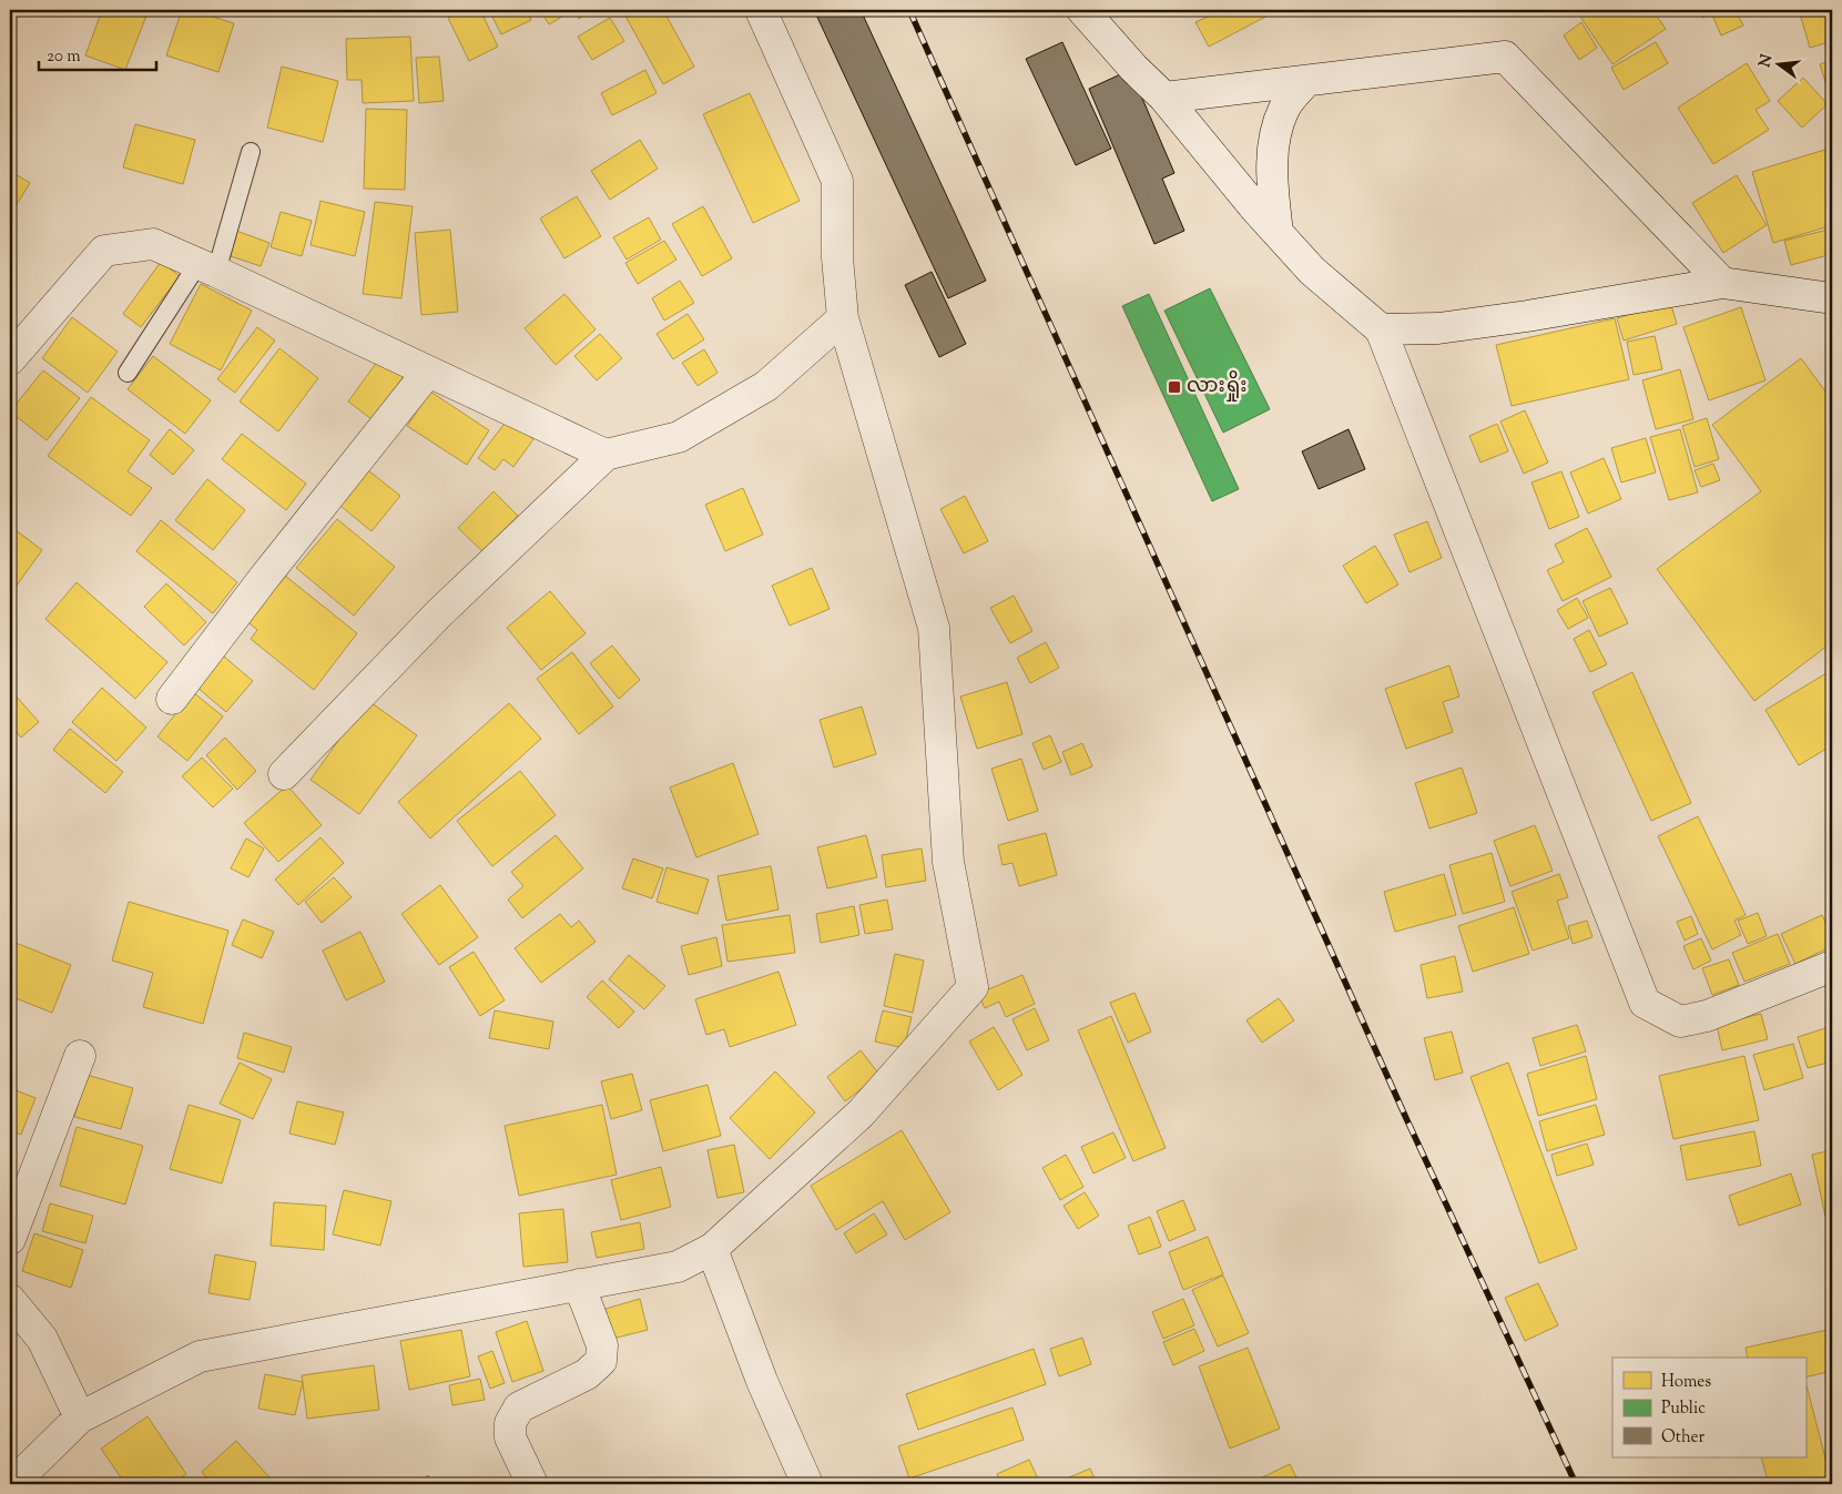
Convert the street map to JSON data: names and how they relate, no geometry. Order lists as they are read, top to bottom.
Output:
{
  "places": {
    "transit": ["လားရှိုး"]
  },
  "legend": ["Homes", "Public", "Other"],
  "scale_bar": "20 m",
  "north": "left"
}
